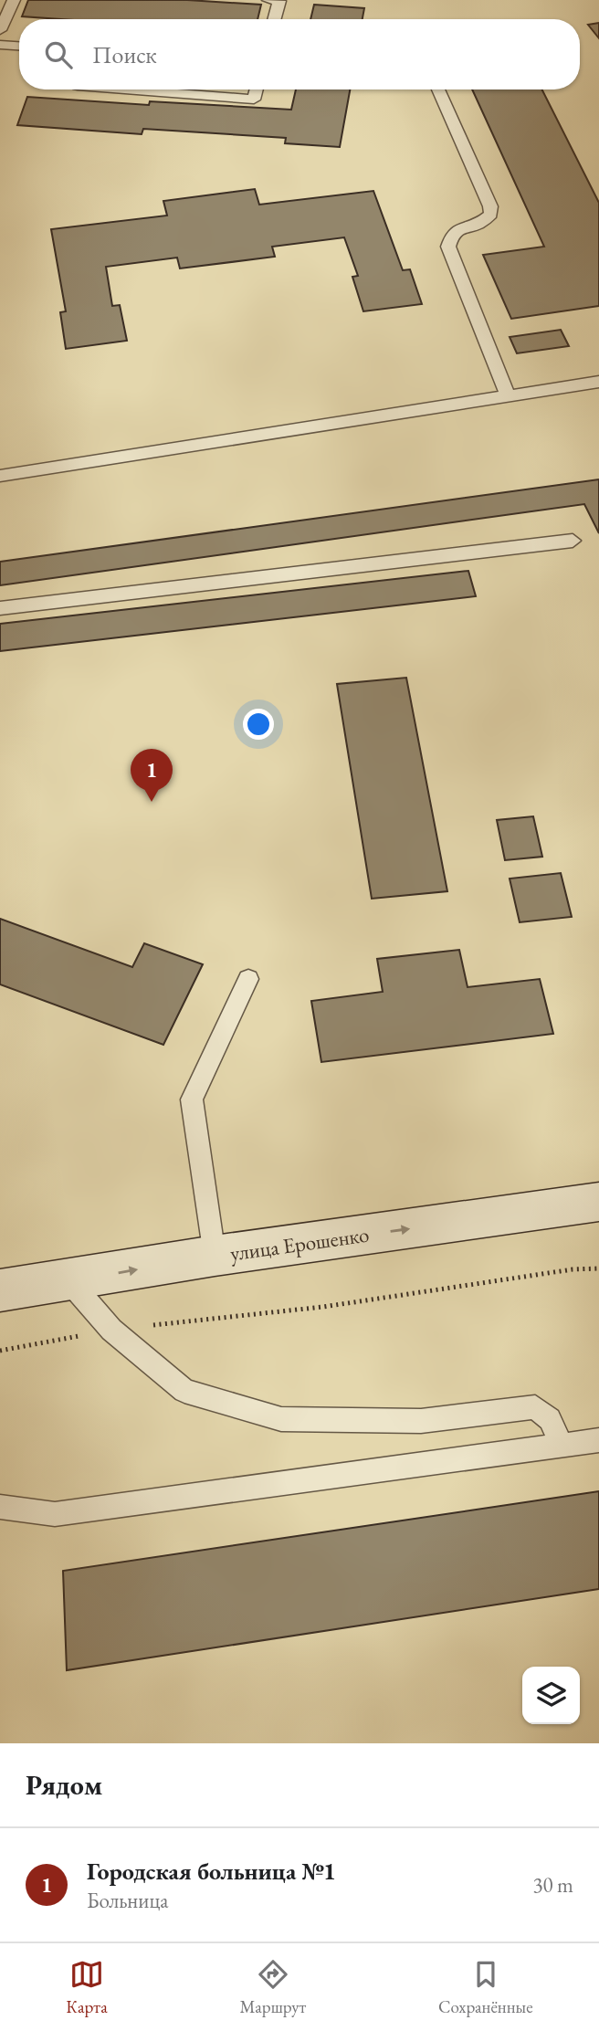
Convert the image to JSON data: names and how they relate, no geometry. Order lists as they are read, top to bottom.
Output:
{
  "streets": {
    "main road": ["улица Ерошенко"]
  },
  "one_way": ["улица Ерошенко"],
  "page": {
    "search": "Поиск",
    "pins": "1",
    "heading": "Рядом",
    "list": [
      {
        "mark": "1",
        "name": "Городская больница №1",
        "note": "Больница",
        "value": "30 m"
      }
    ],
    "nav": ["Карта", "Маршрут", "Сохранённые"]
  }
}
